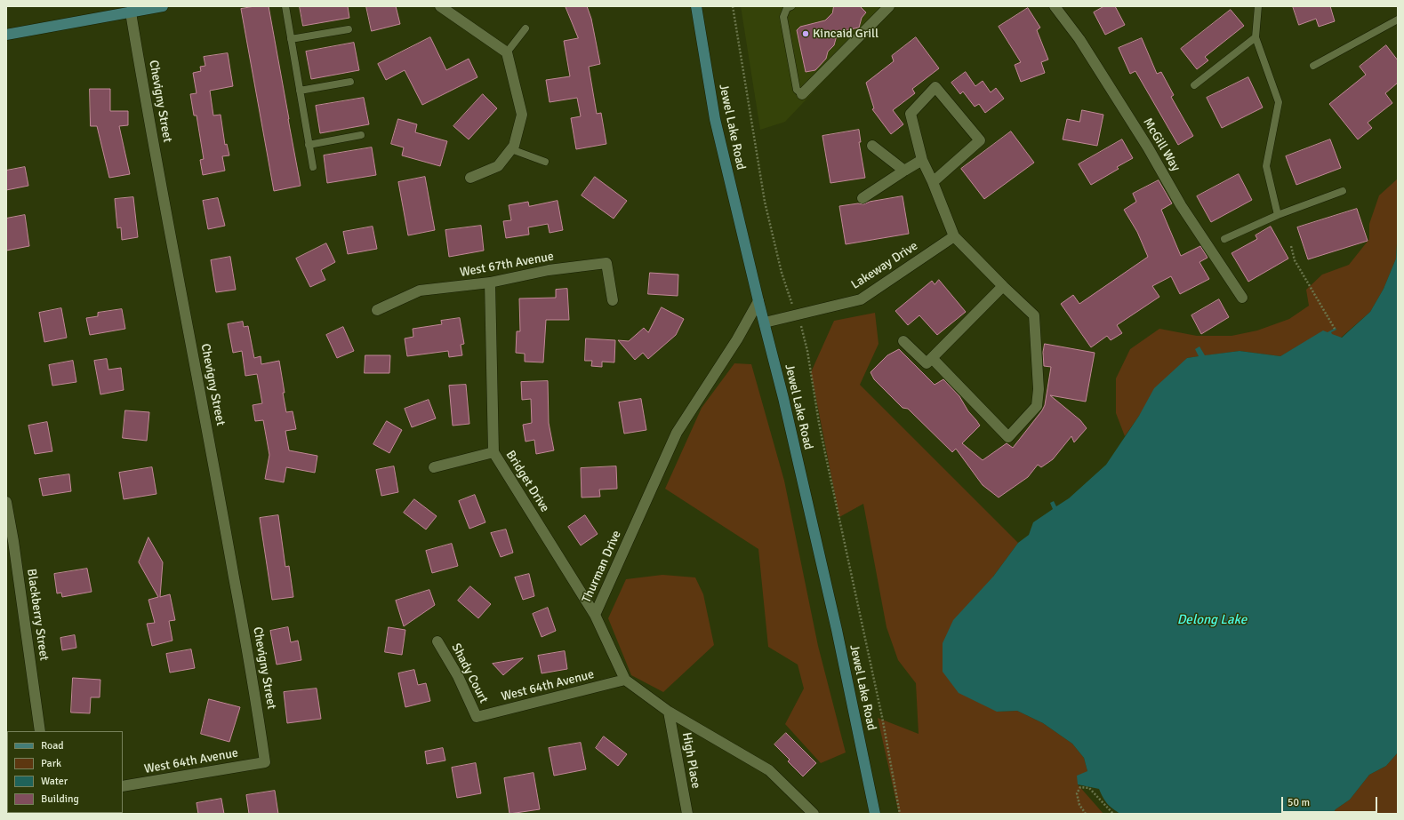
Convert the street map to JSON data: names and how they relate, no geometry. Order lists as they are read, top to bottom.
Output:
{
  "streets": {
    "main road": ["Jewel Lake Road"],
    "street": [
      "Chevigny Street",
      "McGill Way",
      "West 67th Avenue",
      "Lakeway Drive",
      "Bridget Drive",
      "Thurman Drive",
      "Blackberry Street",
      "Shady Court",
      "West 64th Avenue",
      "High Place"
    ]
  },
  "crossings": [
    ["Chevigny Street", "West 64th Avenue"],
    ["Jewel Lake Road", "Lakeway Drive"],
    ["Jewel Lake Road", "Thurman Drive"],
    ["West 67th Avenue", "Bridget Drive"],
    ["Bridget Drive", "Thurman Drive"],
    ["Thurman Drive", "West 64th Avenue"],
    ["Thurman Drive", "High Place"],
    ["Shady Court", "West 64th Avenue"]
  ],
  "water": ["Delong Lake"],
  "places": ["Kincaid Grill"],
  "legend": [
    "Road",
    "Park",
    "Water",
    "Building"
  ],
  "scale_bar": "50 m"
}
